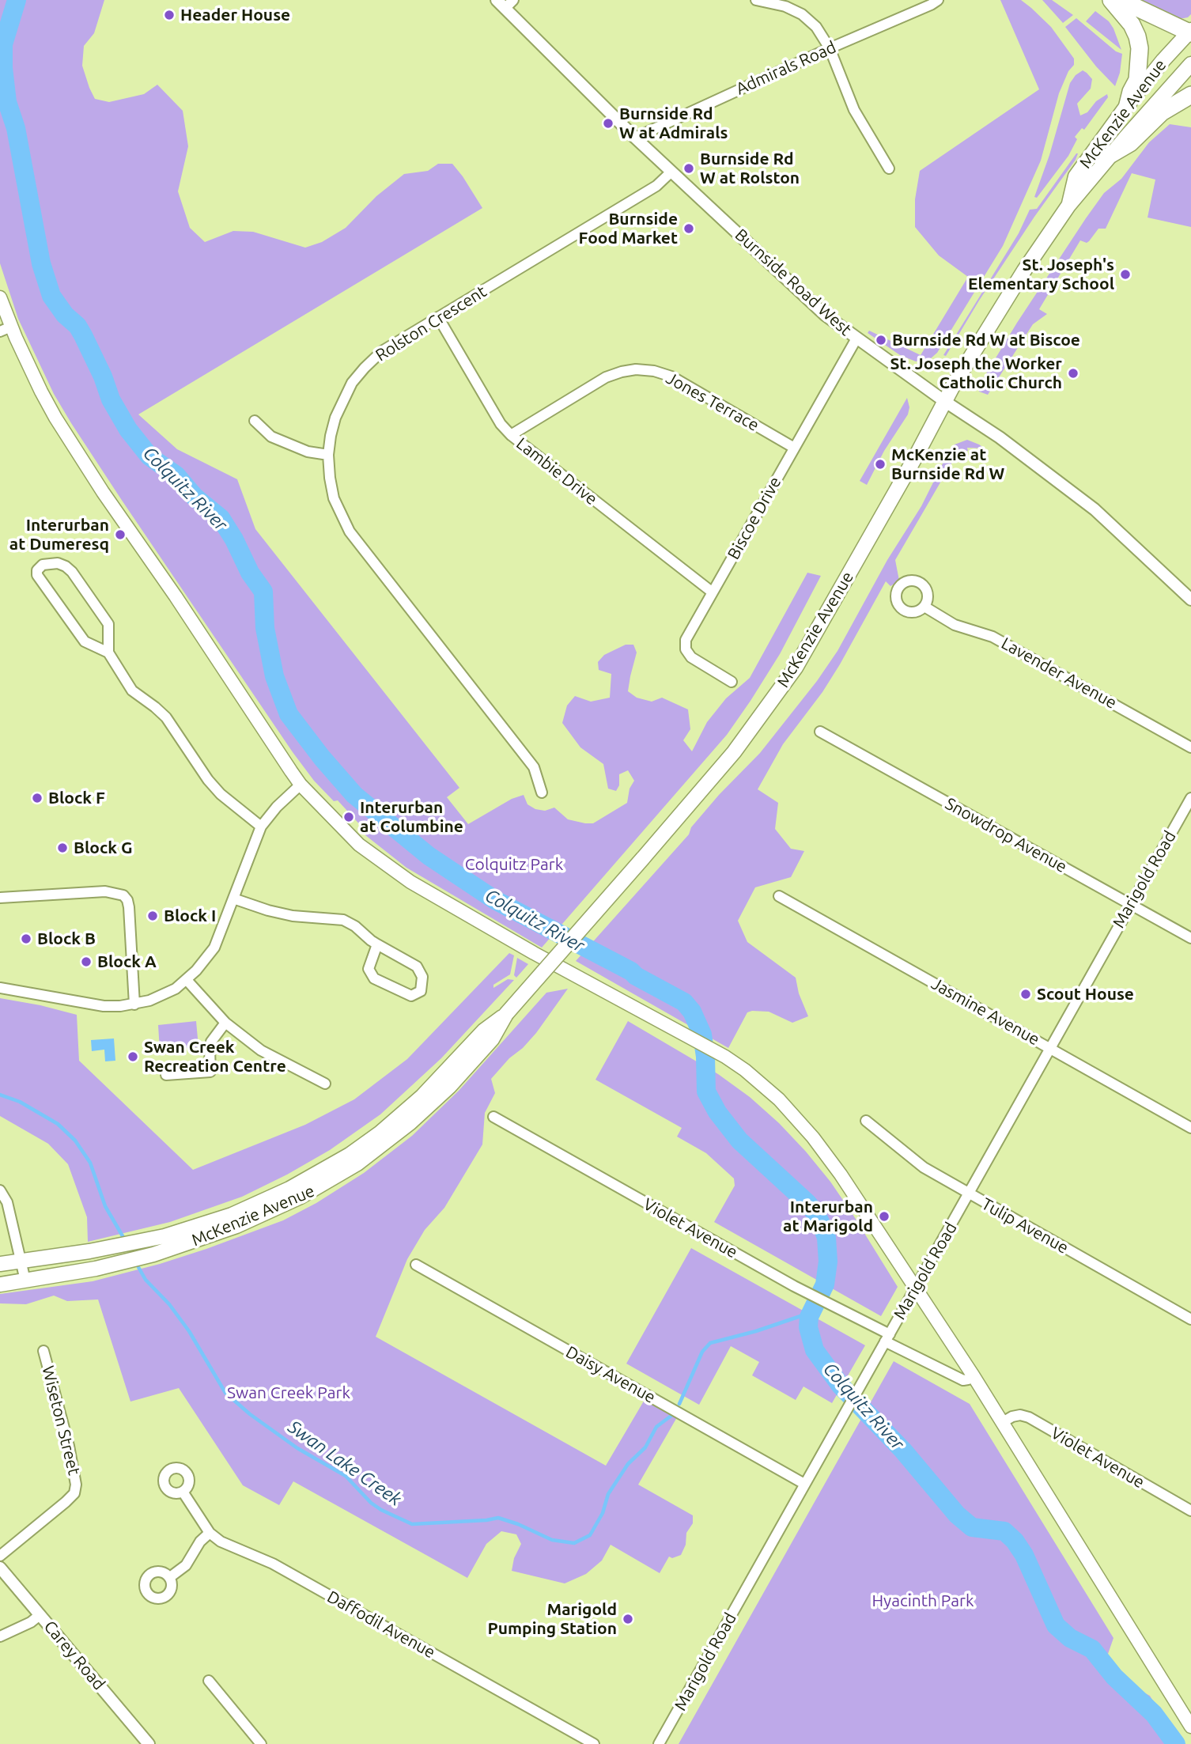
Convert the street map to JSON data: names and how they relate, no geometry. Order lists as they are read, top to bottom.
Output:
{
  "streets": {
    "main road": ["McKenzie Avenue"],
    "street": [
      "Admirals Road",
      "Burnside Road West",
      "Rolston Crescent",
      "Jones Terrace",
      "Lambie Drive",
      "Biscoe Drive",
      "Lavender Avenue",
      "Snowdrop Avenue",
      "Marigold Road",
      "Jasmine Avenue",
      "Tulip Avenue",
      "Violet Avenue",
      "Daisy Avenue",
      "Wiseton Street",
      "Daffodil Avenue",
      "Carey Road"
    ]
  },
  "crossings": [
    ["Admirals Road", "Burnside Road West"],
    ["McKenzie Avenue", "Burnside Road West"],
    ["Burnside Road West", "Rolston Crescent"],
    ["Burnside Road West", "Biscoe Drive"],
    ["Rolston Crescent", "Lambie Drive"],
    ["Jones Terrace", "Lambie Drive"],
    ["Jones Terrace", "Biscoe Drive"],
    ["Lambie Drive", "Biscoe Drive"],
    ["Snowdrop Avenue", "Marigold Road"],
    ["Marigold Road", "Jasmine Avenue"],
    ["Marigold Road", "Tulip Avenue"],
    ["Marigold Road", "Violet Avenue"],
    ["Marigold Road", "Daisy Avenue"]
  ],
  "water": ["Colquitz River", "Swan Lake Creek"],
  "parks": ["Colquitz Park", "Swan Creek Park", "Hyacinth Park"],
  "places": [
    "Header House",
    "Burnside Rd W at Admirals",
    "Burnside Rd W at Rolston",
    "Burnside Food Market",
    "St. Joseph's Elementary School",
    "Burnside Rd W at Biscoe",
    "St. Joseph the Worker Catholic Church",
    "McKenzie at Burnside Rd W",
    "Interurban at Dumeresq",
    "Block F",
    "Interurban at Columbine",
    "Block G",
    "Block I",
    "Block B",
    "Block A",
    "Scout House",
    "Swan Creek Recreation Centre",
    "Interurban at Marigold",
    "Marigold Pumping Station"
  ]
}
